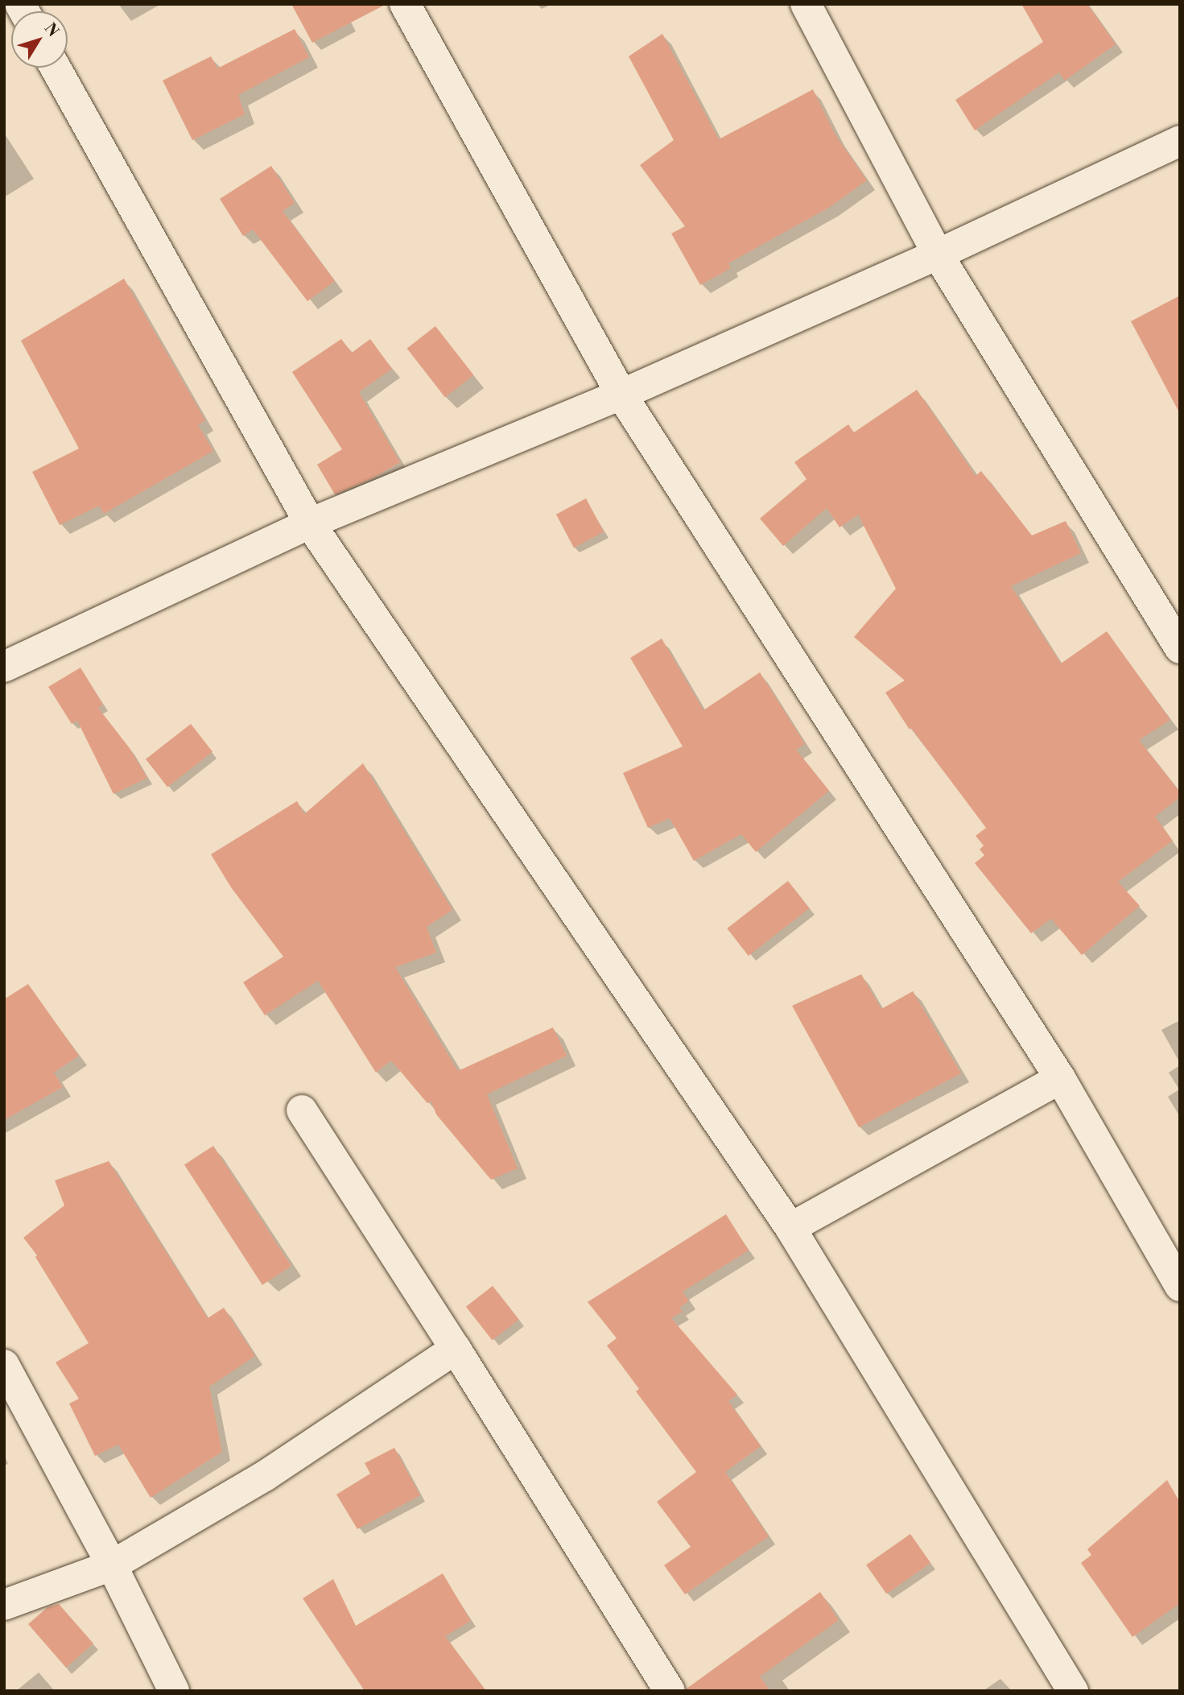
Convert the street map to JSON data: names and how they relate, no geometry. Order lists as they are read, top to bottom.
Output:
{
  "north": "top right"
}
